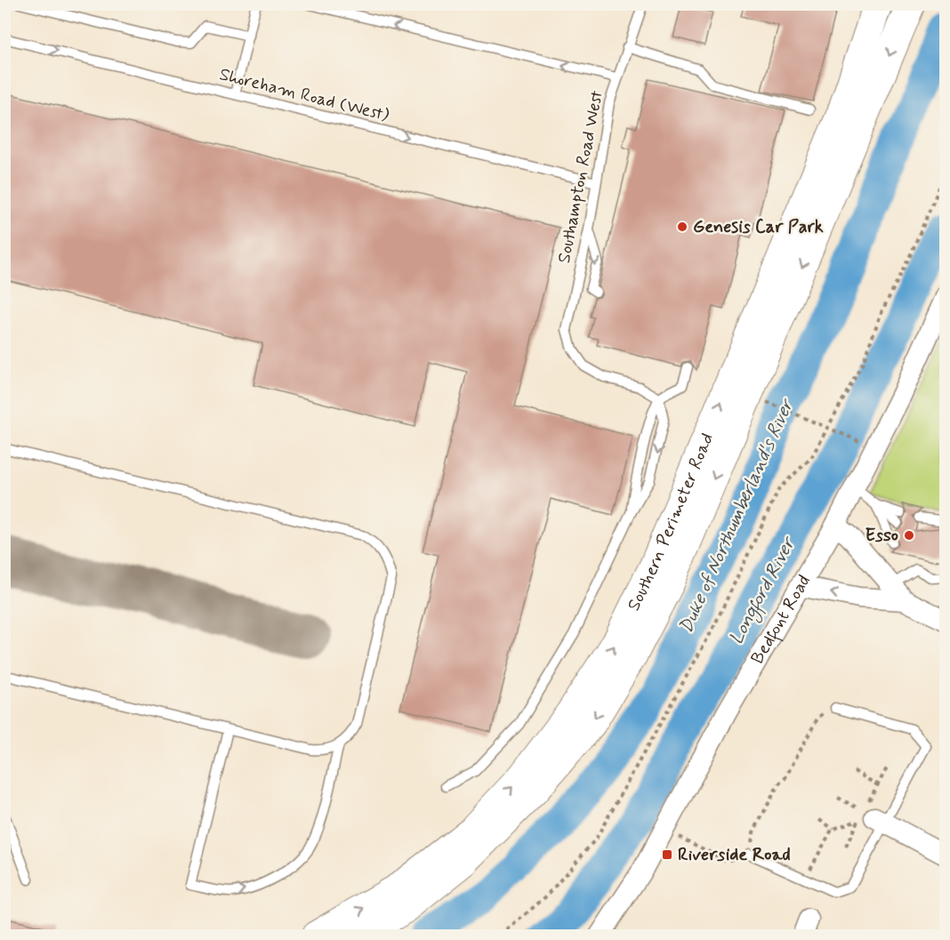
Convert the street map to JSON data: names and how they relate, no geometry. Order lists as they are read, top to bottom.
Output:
{
  "streets": {
    "street": ["Southern Perimeter Road", "Bedfont Road"],
    "lane": ["Shoreham Road (West)", "Southampton Road West"]
  },
  "crossings": [
    ["Shoreham Road (West)", "Southampton Road West"]
  ],
  "water": ["Duke of Northumberland's River", "Longford River"],
  "places": {
    "other": ["Genesis Car Park", "Esso"],
    "transit": ["Riverside Road"]
  }
}
